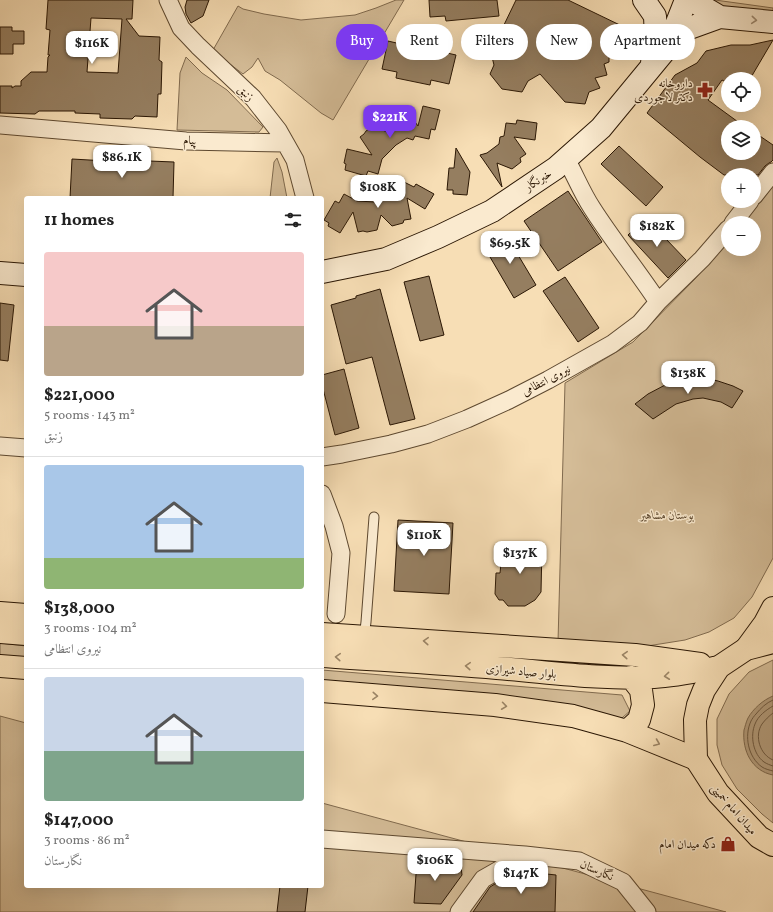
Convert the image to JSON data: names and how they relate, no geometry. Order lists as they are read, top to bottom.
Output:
{
  "streets": {
    "main road": ["بلوار صیاد شیرازی", "میدان امام خمینی"],
    "street": [
      "زنبق",
      "پیام",
      "خبرنگار",
      "نیروی انتظامی",
      "نگارستان"
    ]
  },
  "crossings": [
    ["زنبق", "پیام"]
  ],
  "parks": ["بوستان مشاهیر"],
  "places": {
    "pharmacy": ["داروخانه دکتر لاجوردی"],
    "shop": ["دکه میدان امام"]
  },
  "page": {
    "chip": [
      "Buy",
      "Rent",
      "Filters",
      "New",
      "Apartment"
    ],
    "price": [
      "$116K",
      "$221K",
      "$86.1K",
      "$108K",
      "$182K",
      "$69.5K",
      "$138K",
      "$110K",
      "$137K",
      "$106K",
      "$147K"
    ],
    "map_buttons": ["+", "−"],
    "heading": "11 homes",
    "list": [
      {
        "name": "$221,000",
        "note": "5 rooms · 143 m² · زنبق"
      },
      {
        "name": "$138,000",
        "note": "3 rooms · 104 m² · نیروی انتظامی"
      },
      {
        "name": "$147,000",
        "note": "3 rooms · 86 m² · نگارستان"
      }
    ]
  }
}
